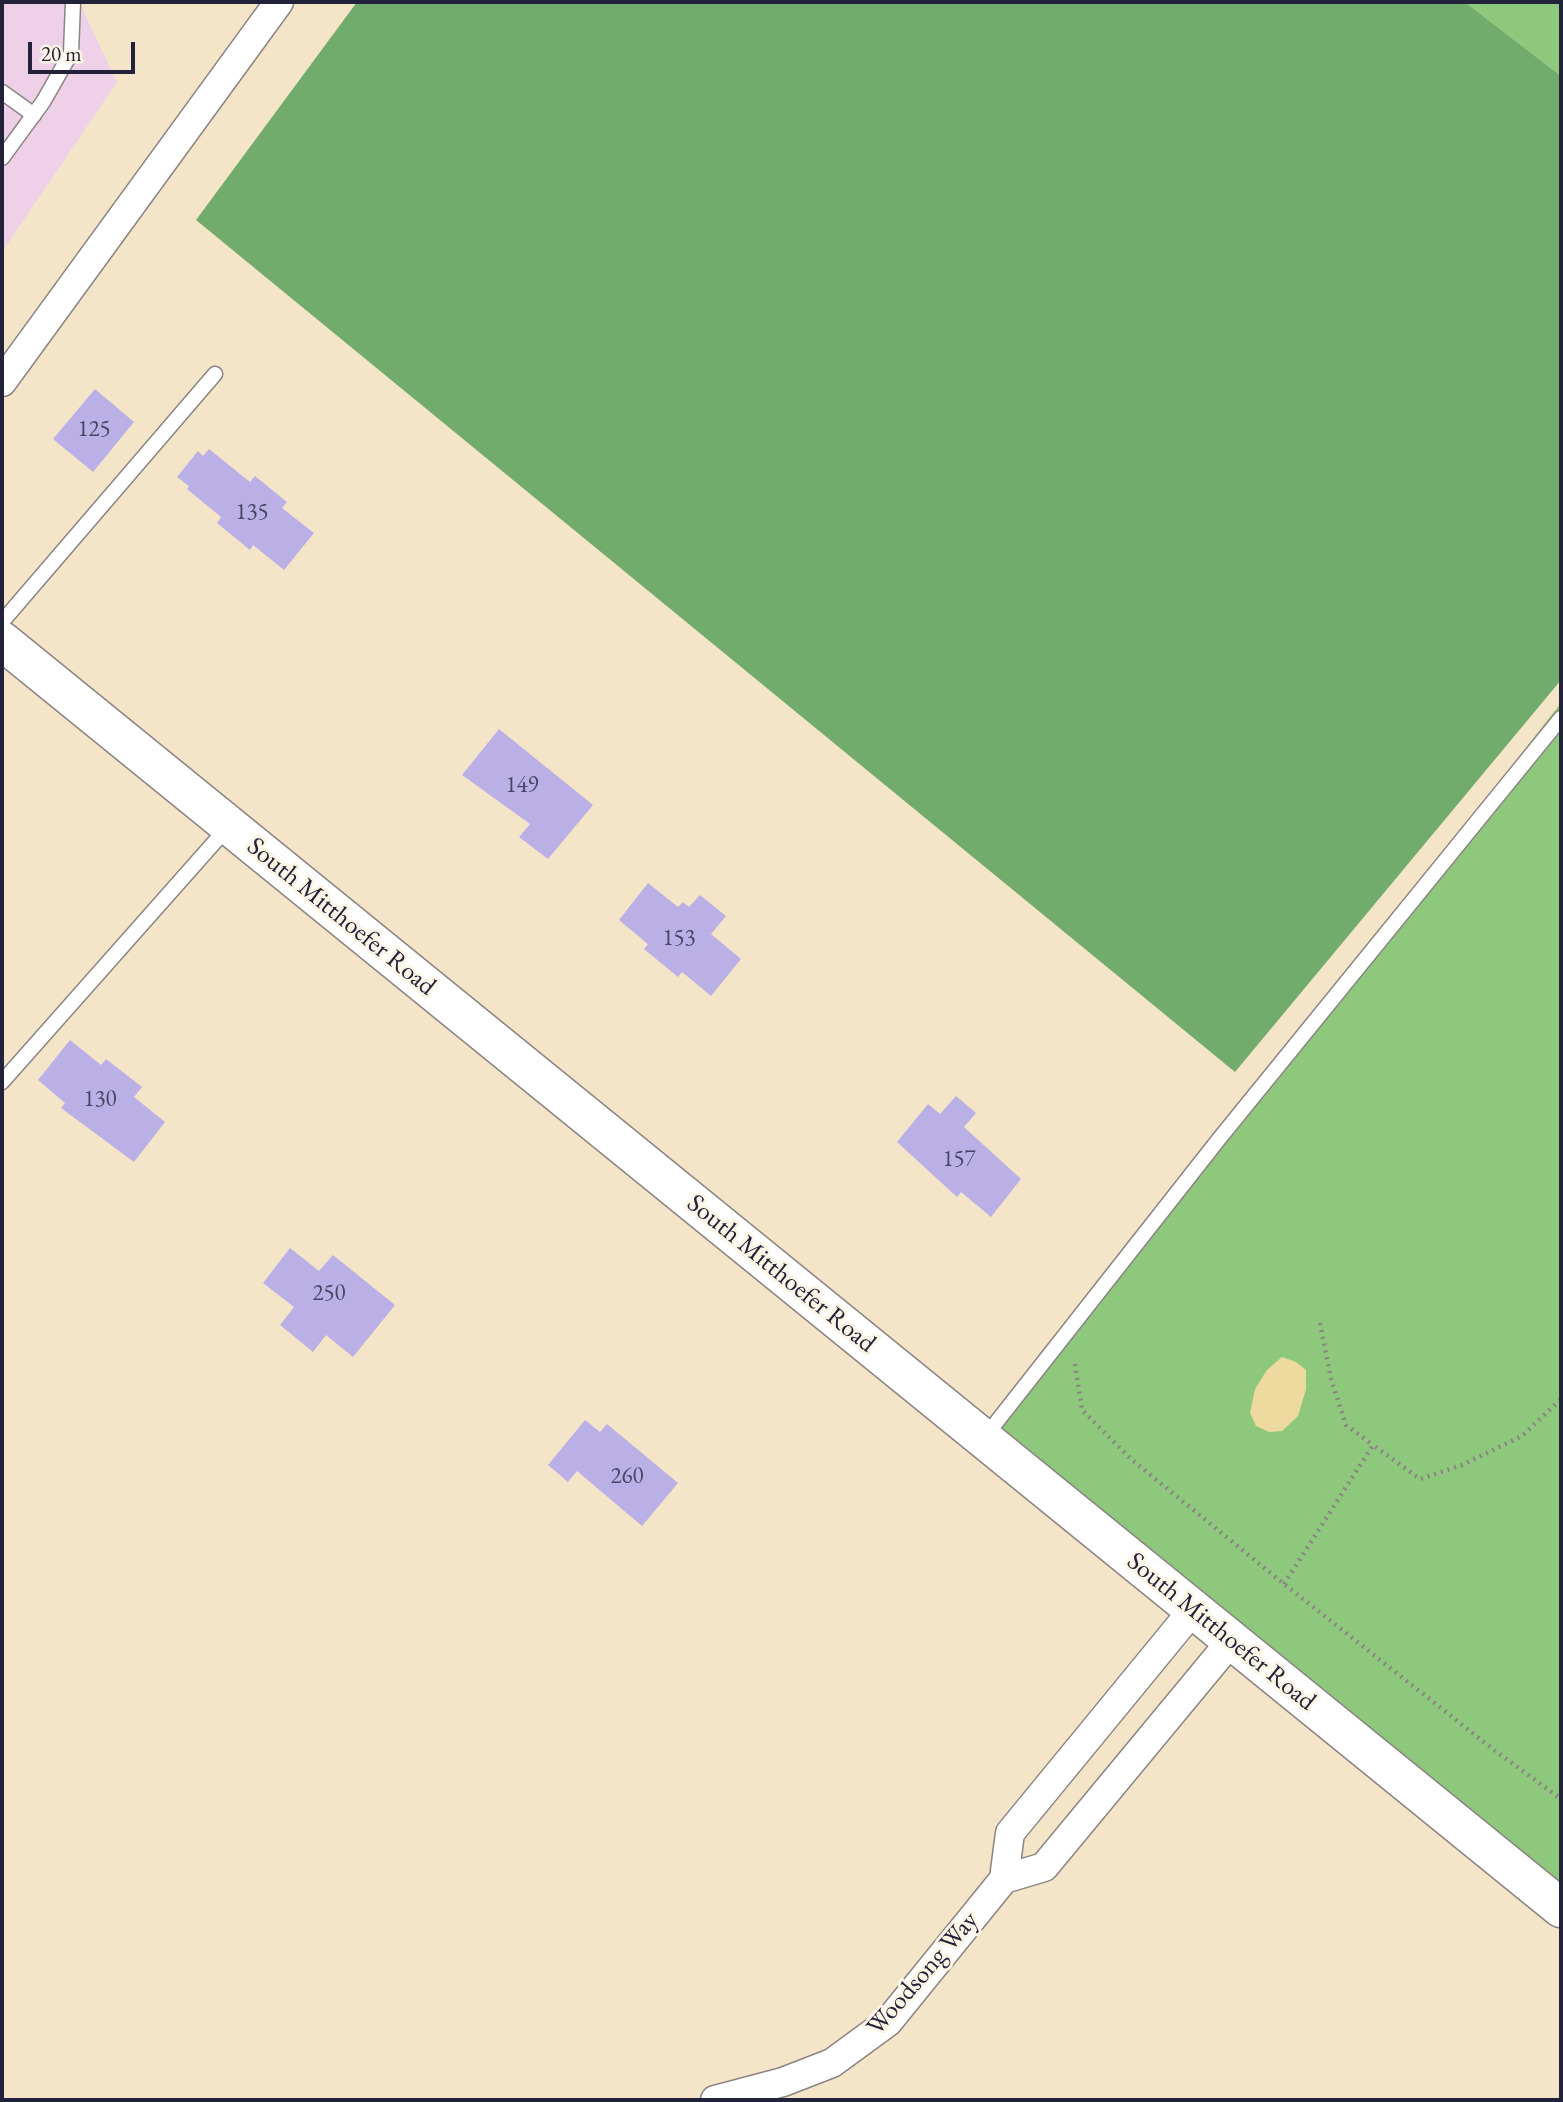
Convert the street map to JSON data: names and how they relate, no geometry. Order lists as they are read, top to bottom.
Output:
{
  "streets": {
    "main road": ["South Mitthoefer Road"],
    "street": ["Woodsong Way"]
  },
  "house_numbers": [
    "125",
    "135",
    "149",
    "153",
    "130",
    "157",
    "250",
    "260"
  ],
  "scale_bar": "20 m"
}
